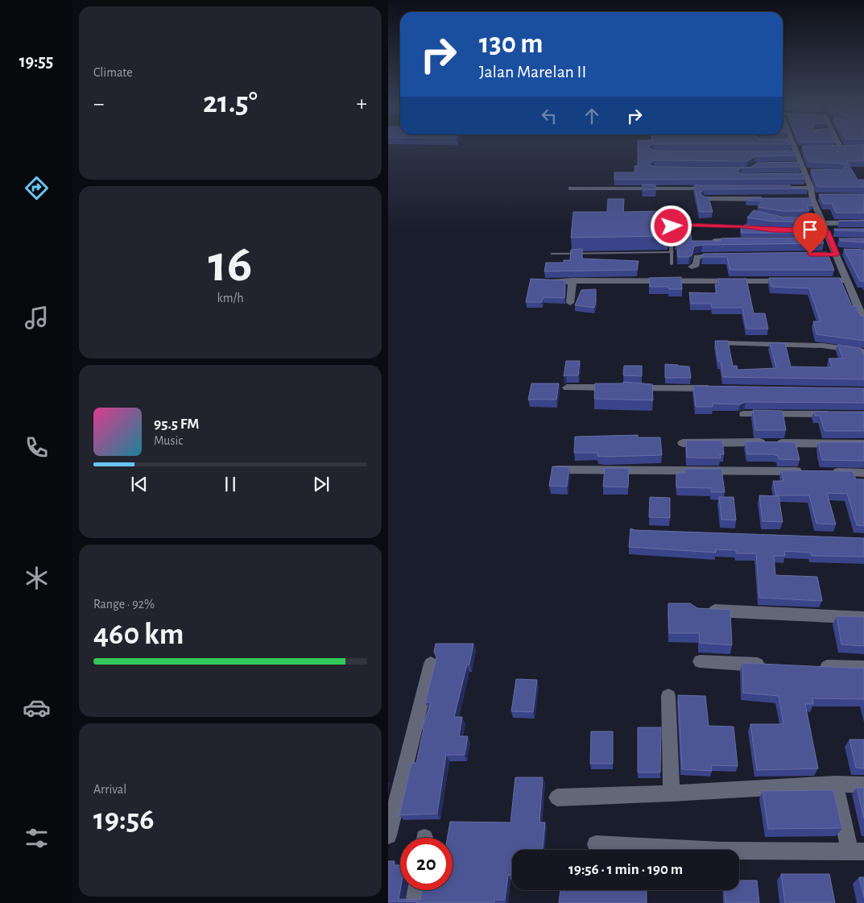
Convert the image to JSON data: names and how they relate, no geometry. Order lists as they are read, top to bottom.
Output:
{
  "page": {
    "tabs": "19:55",
    "tile": [
      "Climate",
      ["16", "km/h"],
      ["Range · 92%", "460 km"],
      ["Arrival", "19:56"]
    ],
    "turn": ["130 m", "Jalan Marelan II"],
    "heat": ["−", "21.5°", "+"],
    "song": ["95.5 FM", "Music"],
    "limit": "20",
    "trip": "19:56 · 1 min · 190 m"
  }
}
